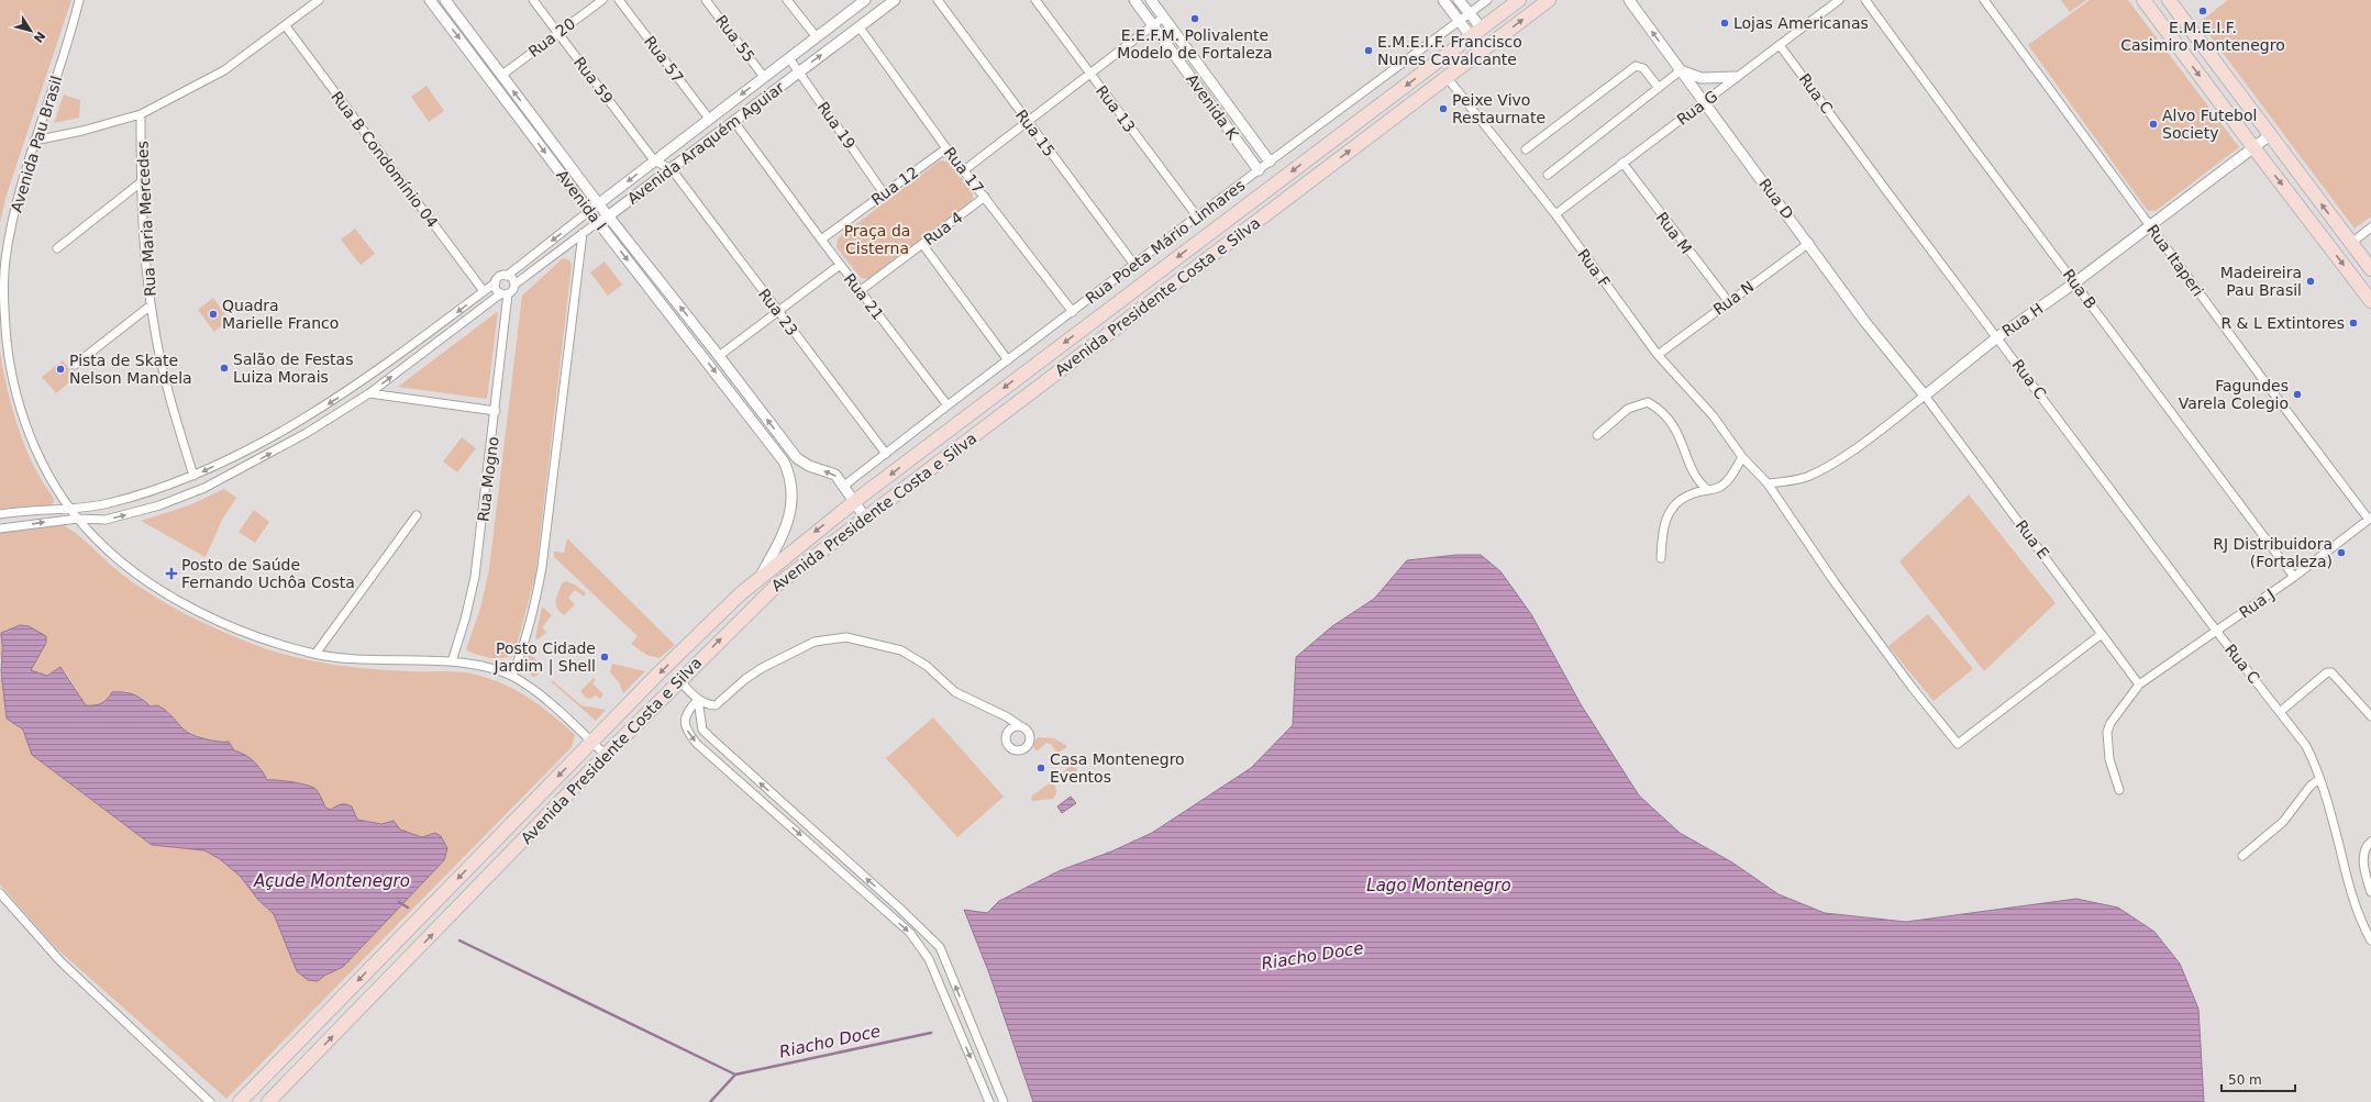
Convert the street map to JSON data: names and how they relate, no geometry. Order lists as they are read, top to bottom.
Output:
{
  "streets": {
    "main road": ["Avenida Presidente Costa e Silva"],
    "street": [
      "Rua 20",
      "Rua 55",
      "Rua 57",
      "Rua 59",
      "Rua C",
      "Avenida K",
      "Rua G",
      "Rua 13",
      "Rua 19",
      "Rua 15",
      "Avenida Araquém Aguiar",
      "Avenida Pau Brasil",
      "Rua B Condomínio 04",
      "Rua 17",
      "Rua 12",
      "Rua D",
      "Avenida I",
      "Rua Maria Mercedes",
      "Rua 4",
      "Rua M",
      "Rua Poeta Mário Linhares",
      "Rua Itaperi",
      "Rua F",
      "Rua B",
      "Rua 21",
      "Rua N",
      "Rua 23",
      "Rua H",
      "Rua Mogno",
      "Rua E",
      "Rua J"
    ]
  },
  "crossings": [
    ["Rua 20", "Rua 59"],
    ["Rua 20", "Avenida I"],
    ["Rua 55", "Avenida Araquém Aguiar"],
    ["Rua 57", "Avenida Araquém Aguiar"],
    ["Rua 59", "Avenida Araquém Aguiar"],
    ["Rua C", "Rua G"],
    ["Rua C", "Rua H"],
    ["Rua C", "Rua J"],
    ["Avenida K", "Rua Poeta Mário Linhares"],
    ["Rua G", "Rua D"],
    ["Rua G", "Rua M"],
    ["Rua G", "Rua F"],
    ["Rua 13", "Rua Poeta Mário Linhares"],
    ["Rua 19", "Avenida Araquém Aguiar"],
    ["Rua 19", "Rua 12"],
    ["Rua 15", "Rua Poeta Mário Linhares"],
    ["Avenida Araquém Aguiar", "Rua 17"],
    ["Avenida Araquém Aguiar", "Avenida I"],
    ["Avenida Araquém Aguiar", "Rua 21"],
    ["Avenida Araquém Aguiar", "Rua 23"],
    ["Avenida Araquém Aguiar", "Rua Mogno"],
    ["Avenida Pau Brasil", "Avenida Presidente Costa e Silva"],
    ["Avenida Pau Brasil", "Rua Mogno"],
    ["Rua 17", "Rua 12"],
    ["Rua 17", "Rua 4"],
    ["Rua 17", "Rua Poeta Mário Linhares"],
    ["Rua 12", "Rua 21"],
    ["Rua D", "Rua N"],
    ["Rua D", "Rua H"],
    ["Rua D", "Rua E"],
    ["Avenida I", "Rua Poeta Mário Linhares"],
    ["Avenida I", "Avenida Presidente Costa e Silva"],
    ["Rua 4", "Rua 21"],
    ["Rua M", "Rua N"],
    ["Rua Poeta Mário Linhares", "Rua 21"],
    ["Rua Poeta Mário Linhares", "Rua 23"],
    ["Rua Itaperi", "Rua H"],
    ["Rua Itaperi", "Rua J"],
    ["Rua F", "Avenida Presidente Costa e Silva"],
    ["Rua F", "Rua N"],
    ["Rua F", "Rua H"],
    ["Rua F", "Rua E"],
    ["Rua B", "Rua H"],
    ["Rua B", "Rua J"],
    ["Rua H", "Rua E"],
    ["Rua E", "Rua J"]
  ],
  "water": ["Açude Montenegro", "Lago Montenegro", "Riacho Doce"],
  "parks": ["Praça da Cisterna"],
  "places": {
    "other": [
      "E.M.E.I.F. Casimiro Montenegro",
      "E.E.F.M. Polivalente Modelo de Fortaleza",
      "Lojas Americanas",
      "E.M.E.I.F. Francisco Nunes Cavalcante",
      "Peixe Vivo Restaurnate",
      "Alvo Futebol Society",
      "Madeireira Pau Brasil",
      "Quadra Marielle Franco",
      "R & L Extintores",
      "Salão de Festas Luiza Morais",
      "Pista de Skate Nelson Mandela",
      "Fagundes Varela Colegio",
      "RJ Distribuidora (Fortaleza)",
      "Posto Cidade Jardim | Shell",
      "Casa Montenegro Eventos"
    ],
    "health": ["Posto de Saúde Fernando Uchôa Costa"]
  },
  "scale_bar": "50 m",
  "north": "bottom right"
}
